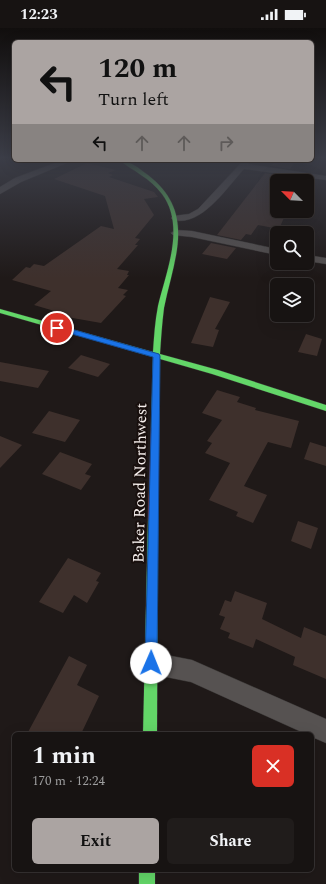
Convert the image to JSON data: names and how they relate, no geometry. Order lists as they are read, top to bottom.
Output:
{
  "streets": {
    "street": ["Baker Road Northwest"]
  },
  "north": "top left",
  "page": {
    "status": "12:23",
    "turn": ["120 m", "Turn left"],
    "heading": ["1 min", "170 m · 12:24"],
    "buttons": ["Exit", "Share"]
  }
}
